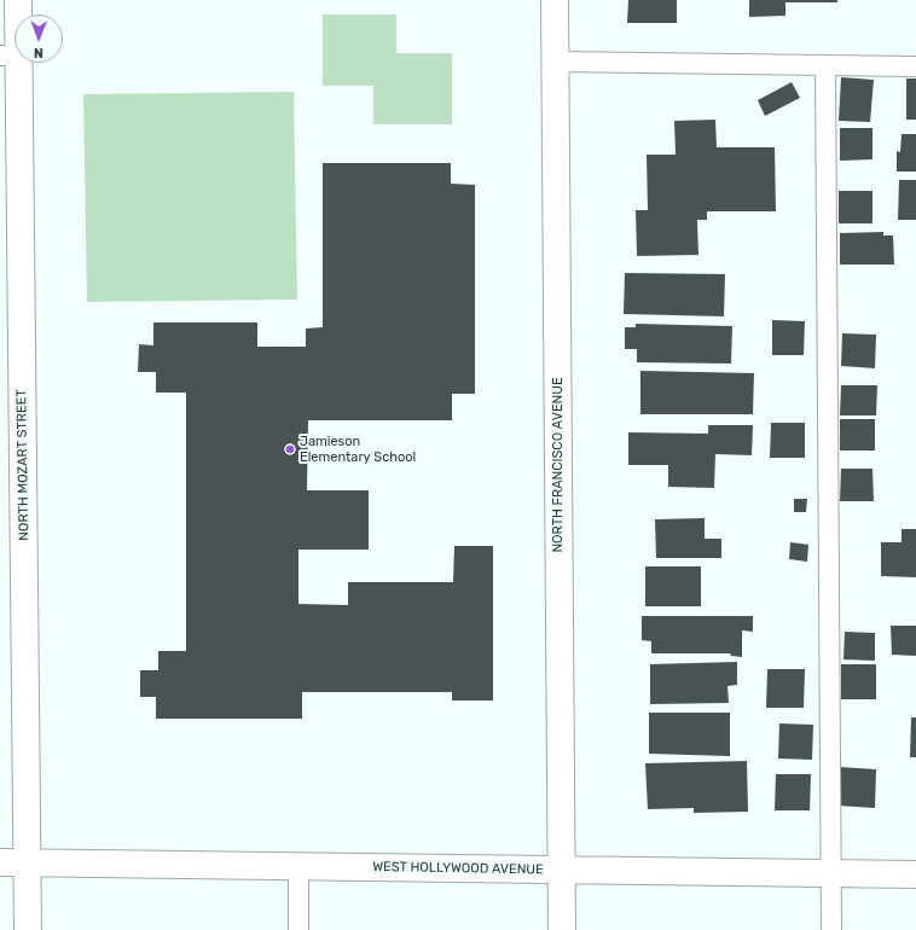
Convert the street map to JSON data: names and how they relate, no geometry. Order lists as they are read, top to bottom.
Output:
{
  "streets": {
    "street": ["NORTH MOZART STREET", "NORTH FRANCISCO AVENUE", "WEST HOLLYWOOD AVENUE"]
  },
  "crossings": [
    ["NORTH MOZART STREET", "WEST HOLLYWOOD AVENUE"],
    ["NORTH FRANCISCO AVENUE", "WEST HOLLYWOOD AVENUE"]
  ],
  "places": ["Jamieson Elementary School"],
  "north": "bottom"
}
